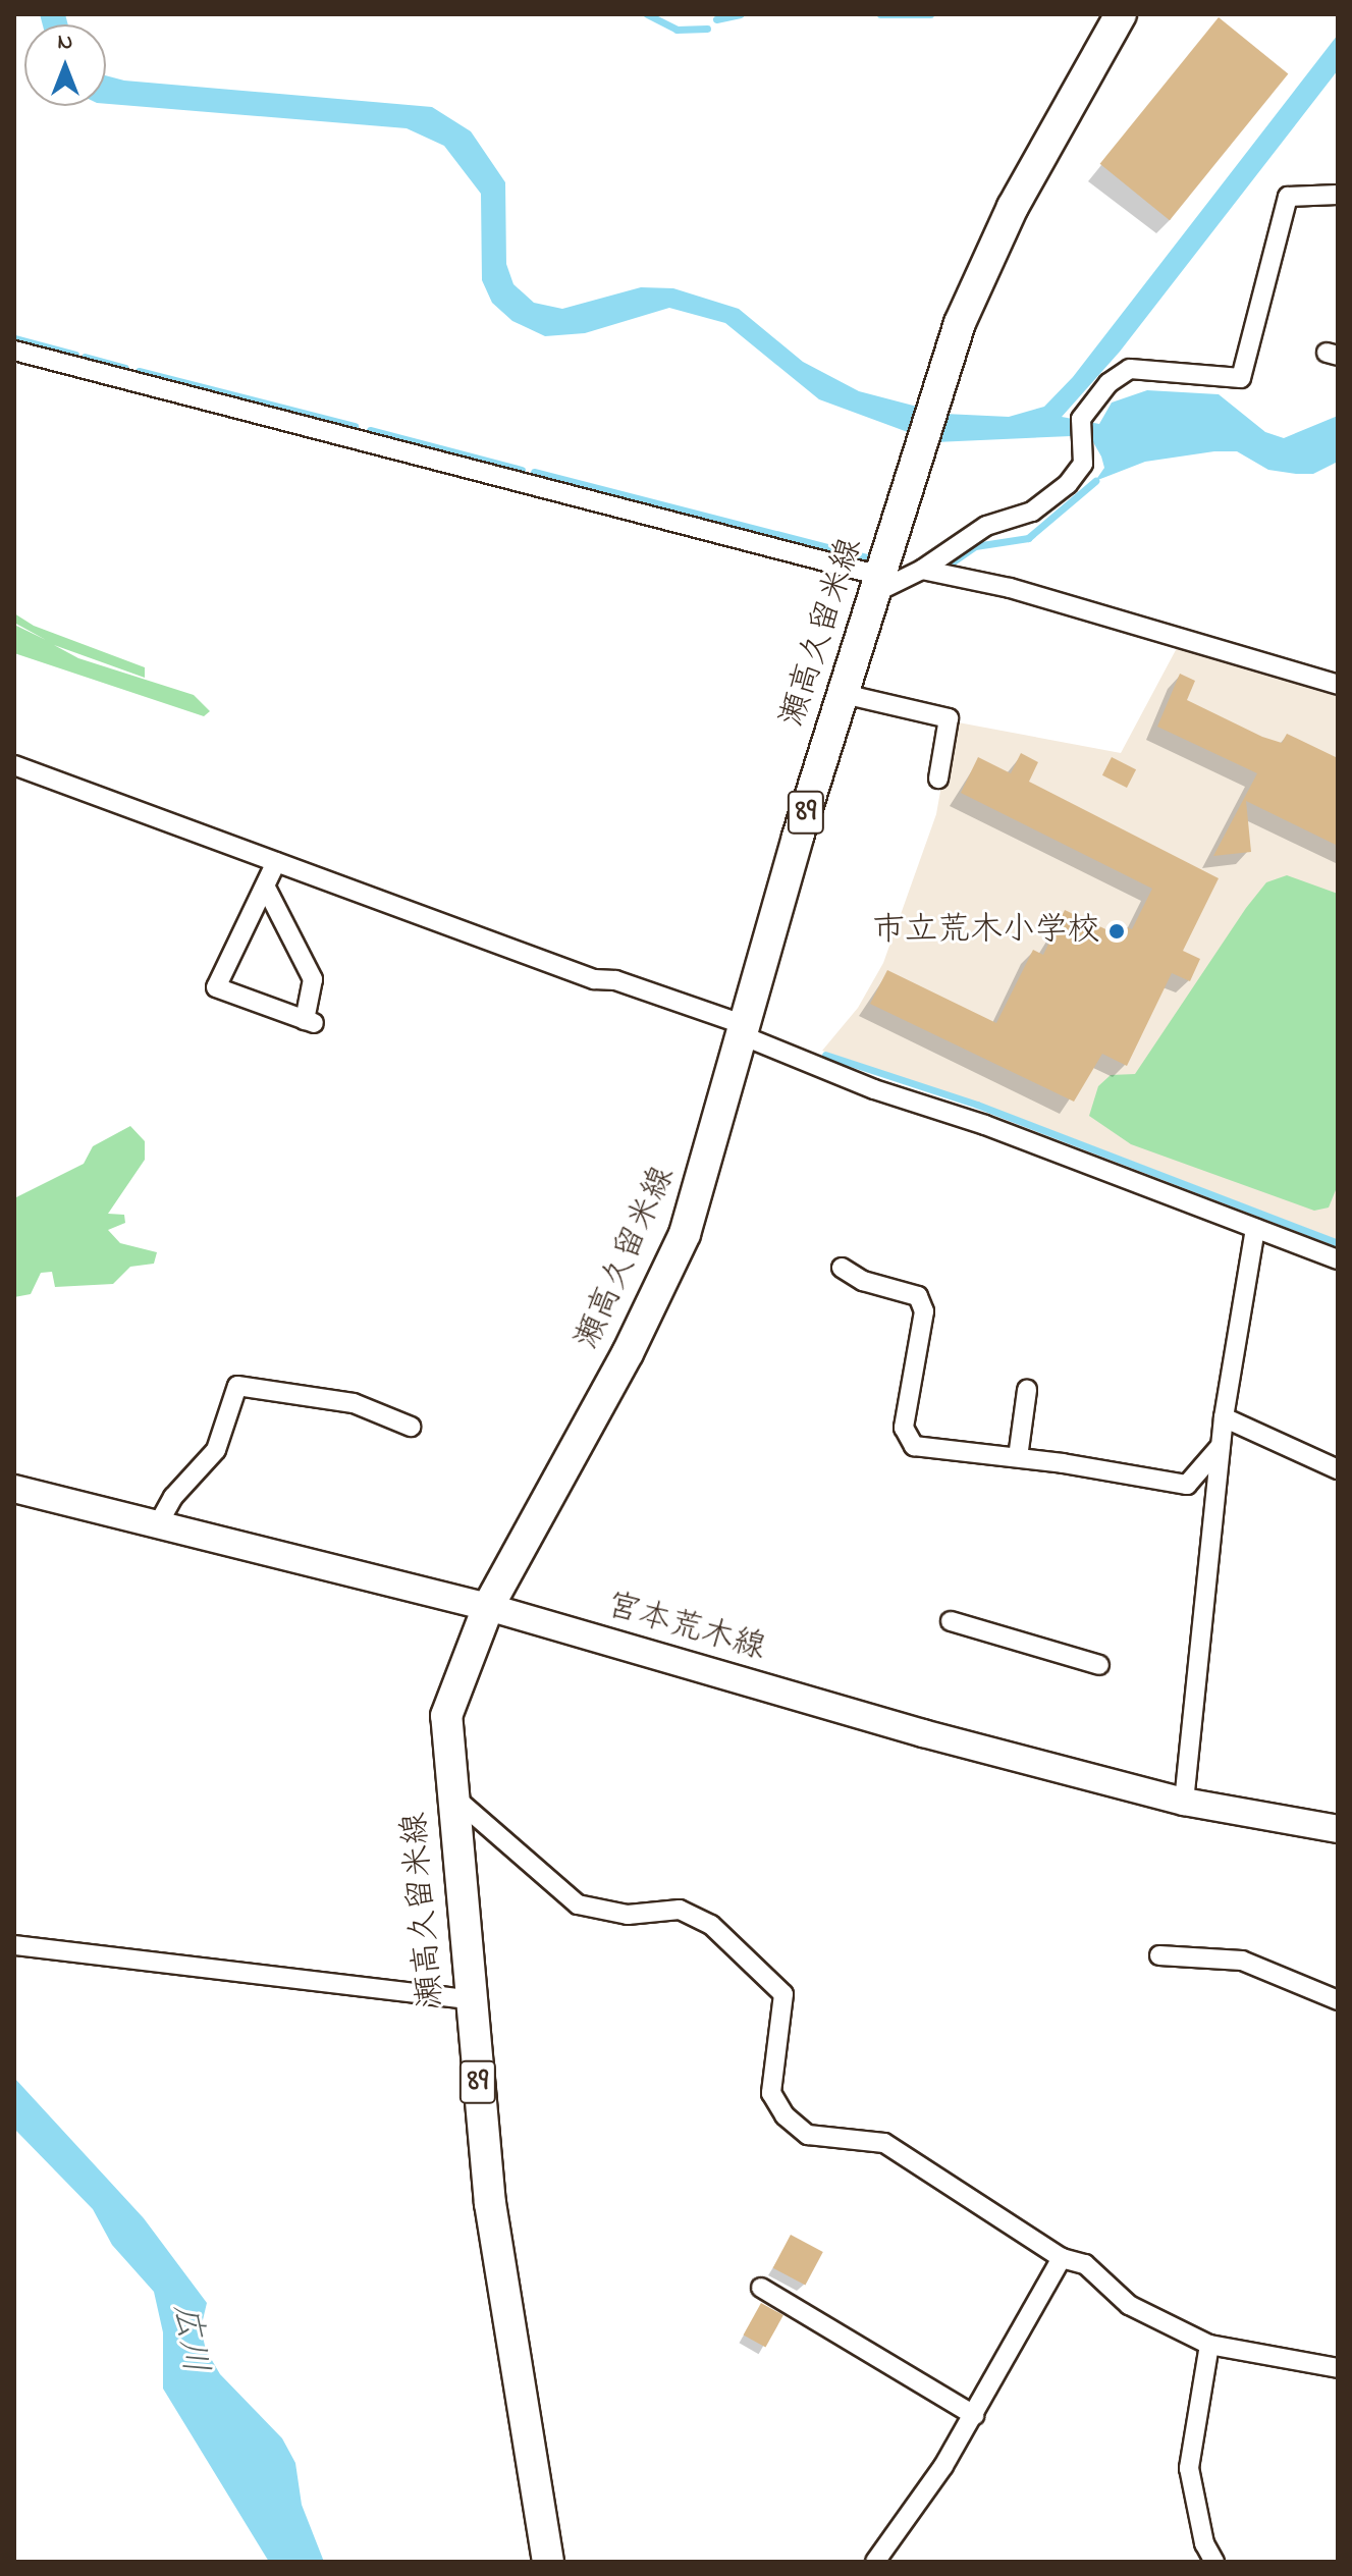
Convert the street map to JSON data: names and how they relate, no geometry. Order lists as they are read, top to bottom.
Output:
{
  "streets": {
    "main road": ["瀬高久留米線", "89", "宮本荒木線"]
  },
  "crossings": [
    ["瀬高久留米線", "宮本荒木線"]
  ],
  "water": ["広川"],
  "places": ["市立荒木小学校"],
  "north": "top"
}
